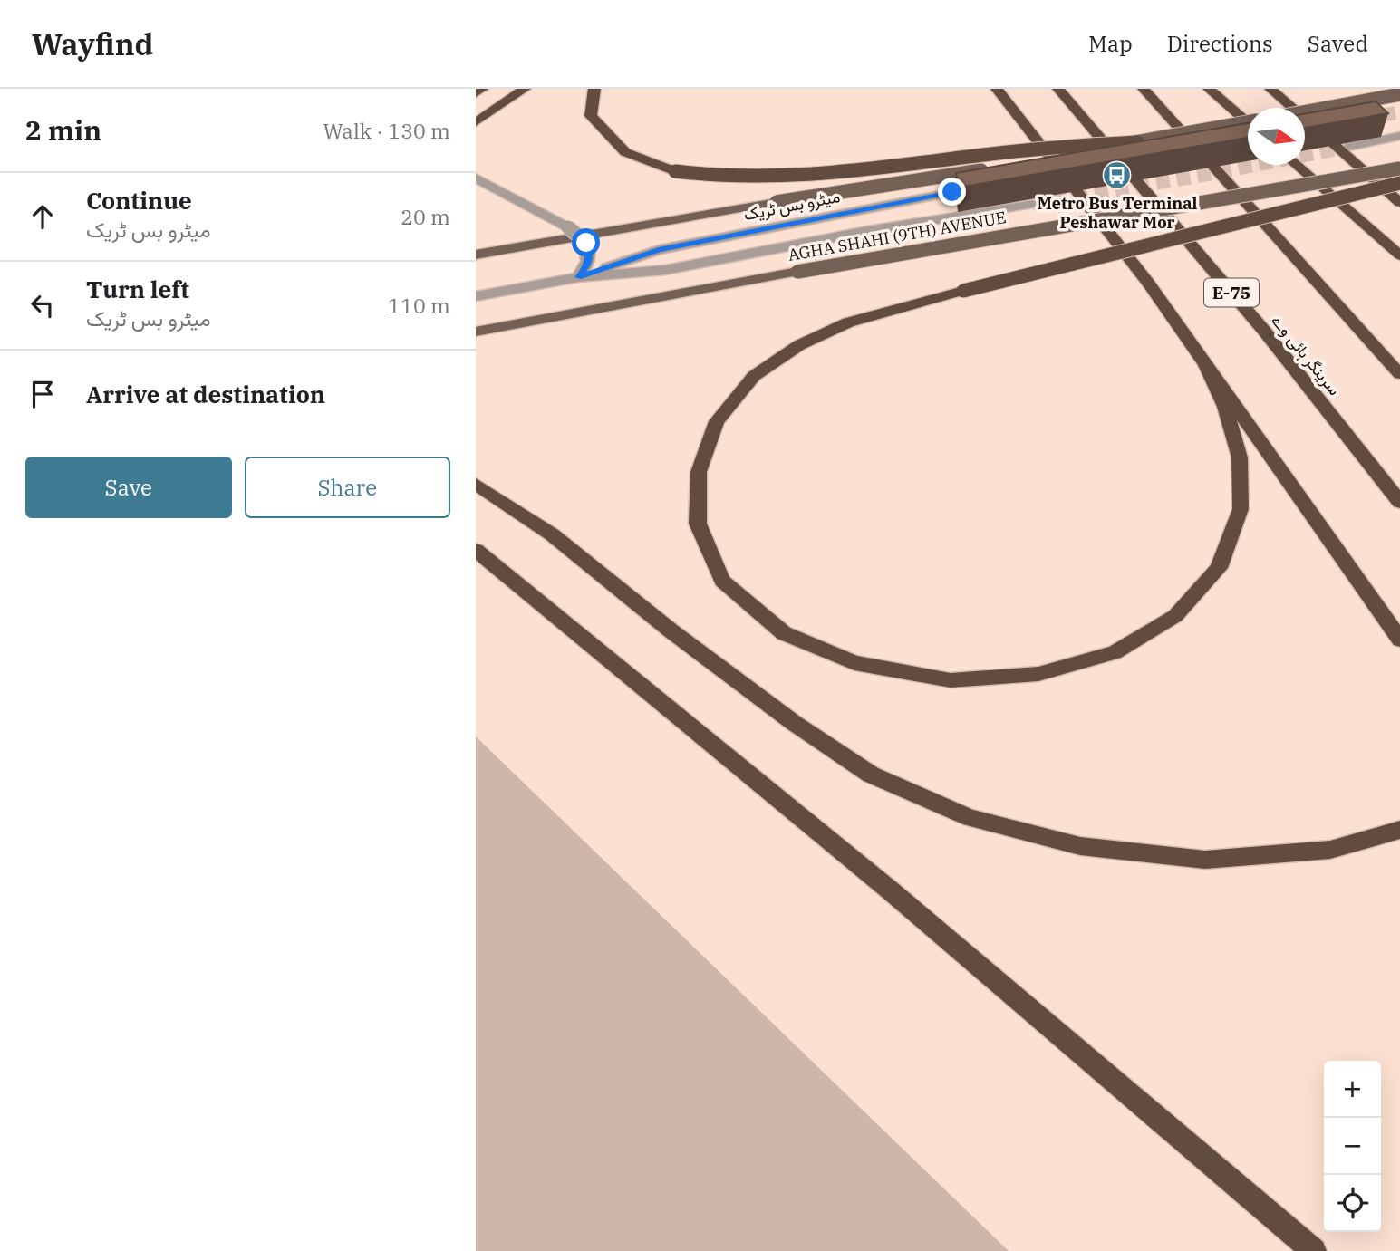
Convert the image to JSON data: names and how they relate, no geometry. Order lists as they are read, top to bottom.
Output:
{
  "streets": {
    "highway": ["E-75", "سرینگر ہائی وے"],
    "main road": ["AGHA SHAHI (9TH) AVENUE"],
    "lane": ["میٹرو بس ٹریک"]
  },
  "places": {
    "bus stop": ["Metro Bus Terminal Peshawar Mor"]
  },
  "north": "right",
  "page": {
    "header": "Wayfind",
    "nav": ["Map", "Directions", "Saved"],
    "heading": ["2 min", "Walk · 130 m"],
    "list": [
      ["Continue", "میٹرو بس ٹریک", "20 m"],
      ["Turn left", "میٹرو بس ٹریک", "110 m"],
      "Arrive at destination"
    ],
    "buttons": ["Save", "Share"],
    "map_buttons": ["+", "−"]
  }
}
